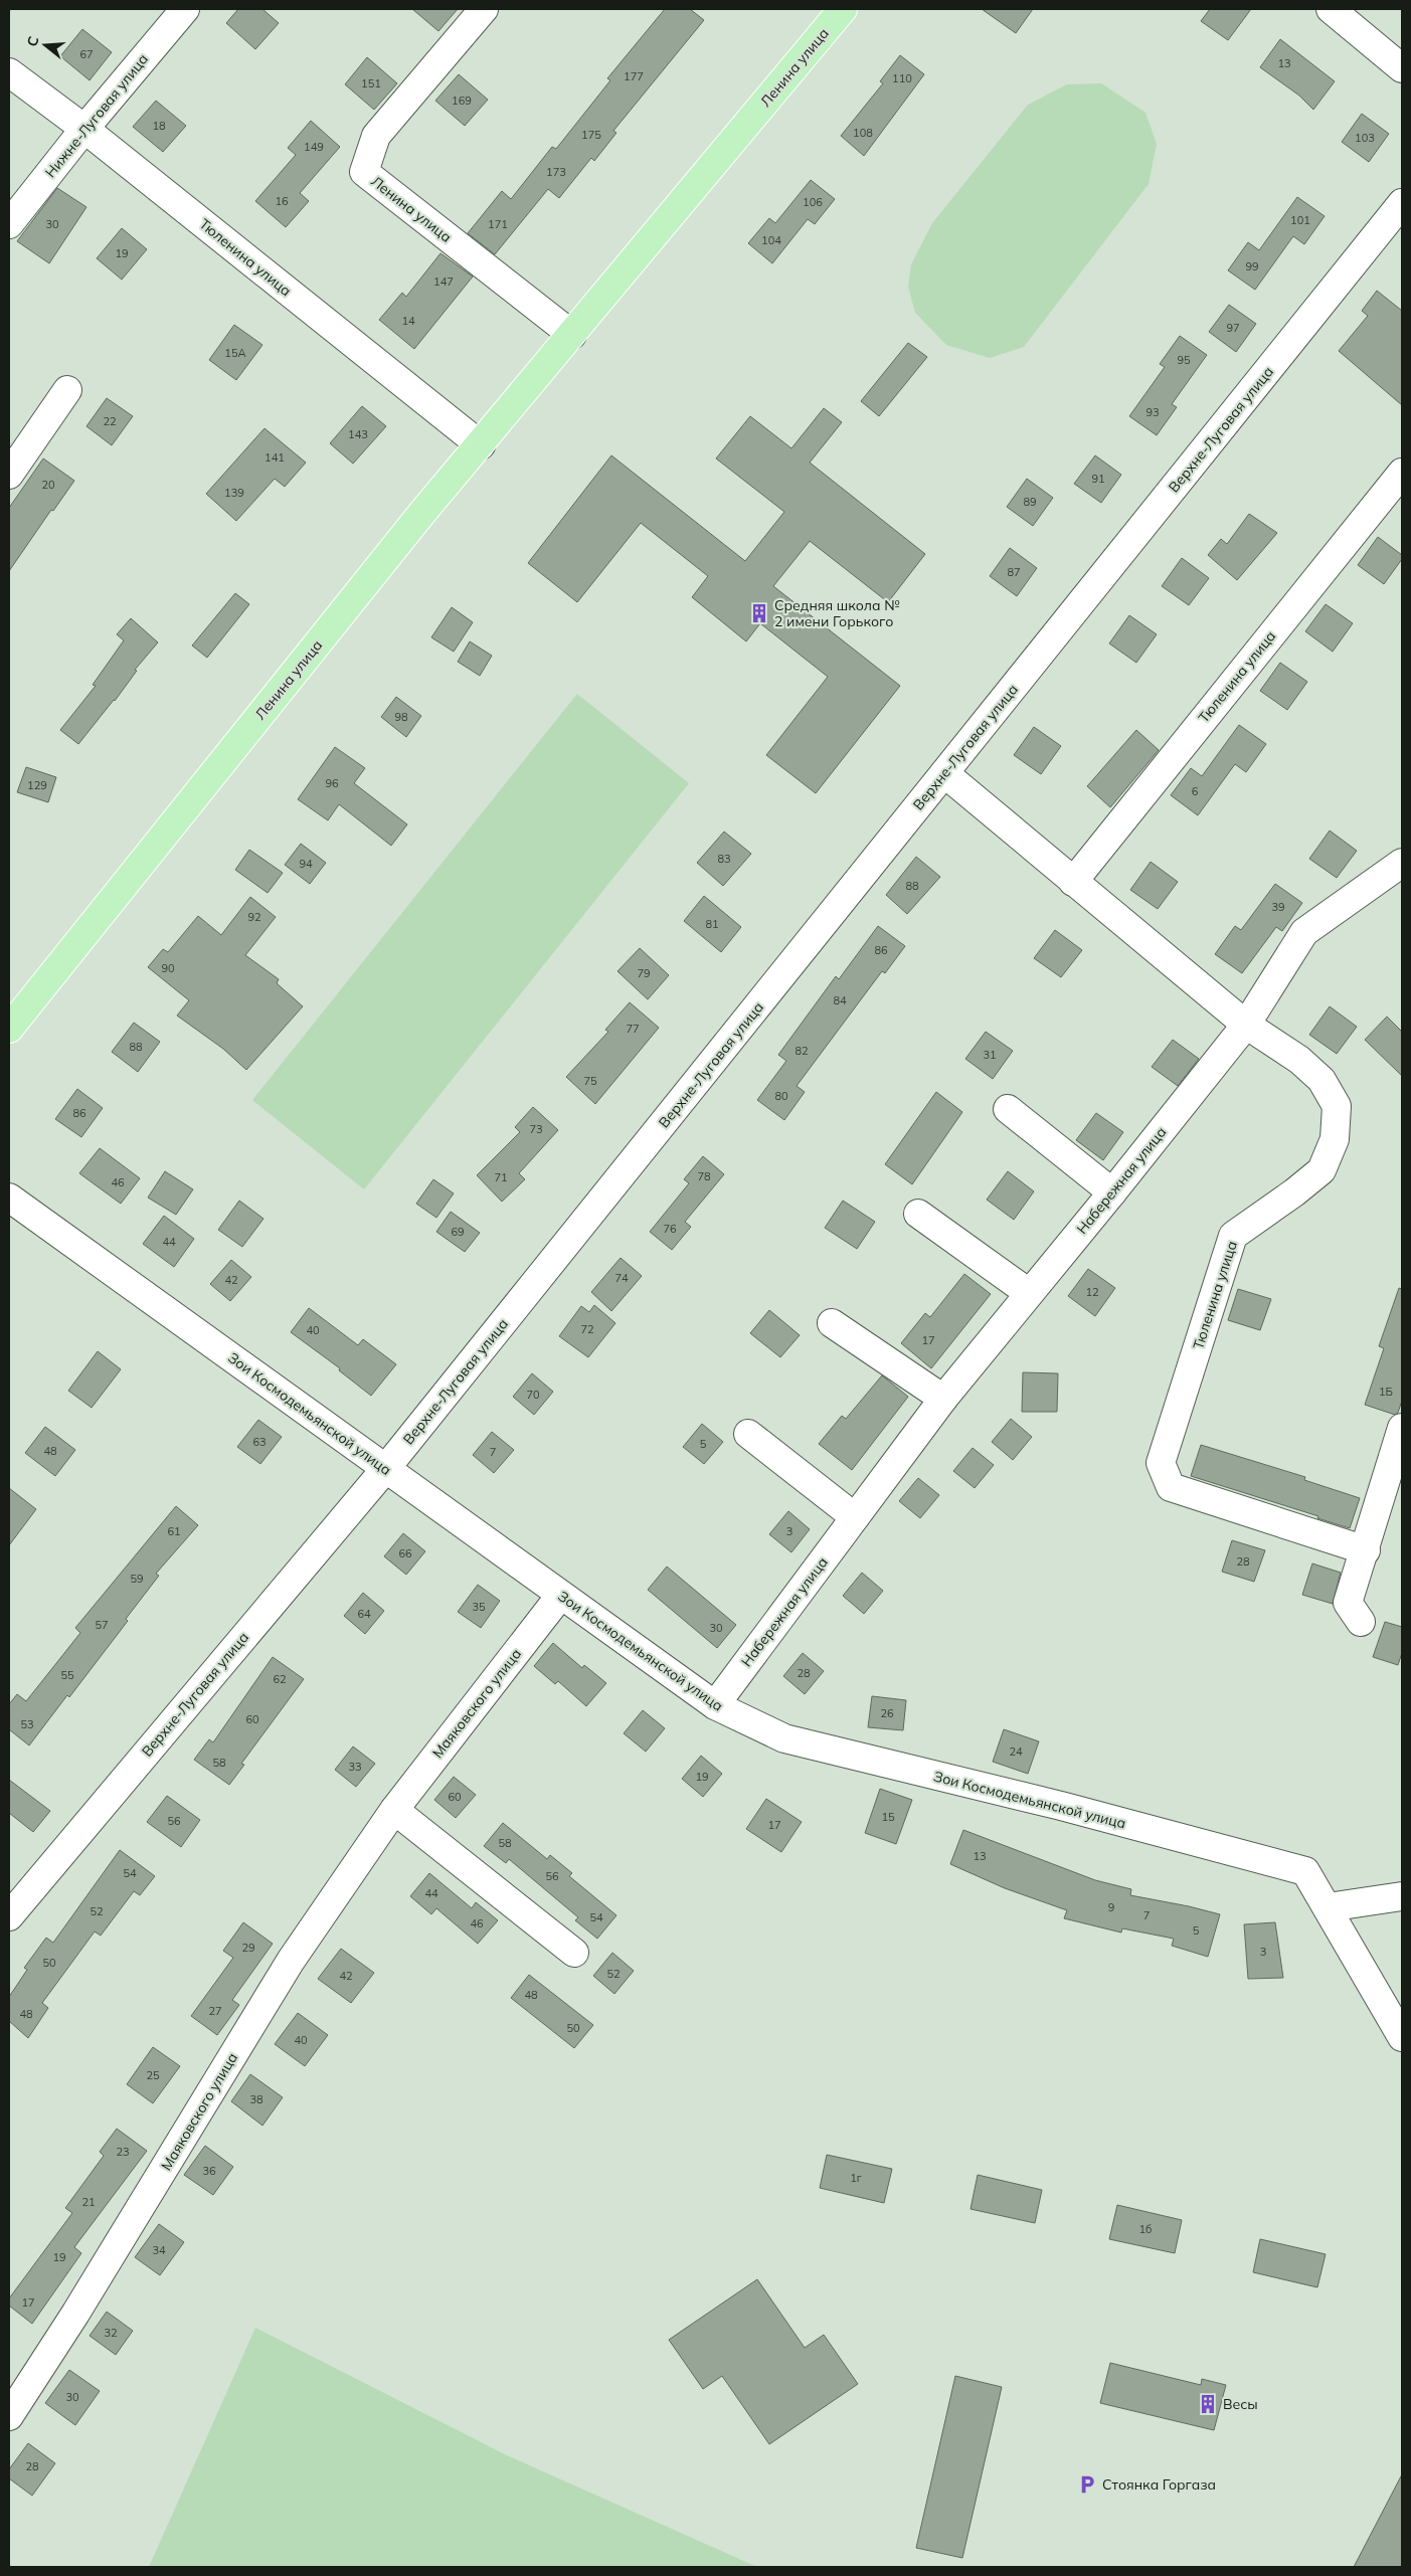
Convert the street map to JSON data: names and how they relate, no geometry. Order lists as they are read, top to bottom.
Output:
{
  "streets": {
    "main road": ["Ленина улица"],
    "street": [
      "Нижне-Луговая улица",
      "Тюленина улица",
      "Верхне-Луговая улица",
      "Набережная улица",
      "Зои Космодемьянской улица",
      "Маяковского улица"
    ]
  },
  "crossings": [
    ["Ленина улица", "Тюленина улица"],
    ["Нижне-Луговая улица", "Тюленина улица"],
    ["Тюленина улица", "Верхне-Луговая улица"],
    ["Тюленина улица", "Набережная улица"],
    ["Верхне-Луговая улица", "Зои Космодемьянской улица"],
    ["Набережная улица", "Зои Космодемьянской улица"],
    ["Зои Космодемьянской улица", "Маяковского улица"]
  ],
  "places": {
    "building": ["Средняя школа № 2 имени Горького", "Весы"],
    "parking": ["Стоянка Горгаза"]
  },
  "house_numbers": [
    "67",
    "13",
    "177",
    "110",
    "151",
    "169",
    "18",
    "108",
    "175",
    "103",
    "149",
    "173",
    "16",
    "106",
    "101",
    "30",
    "171",
    "104",
    "19",
    "99",
    "147",
    "14",
    "97",
    "15А",
    "95",
    "93",
    "22",
    "143",
    "141",
    "91",
    "20",
    "139",
    "89",
    "87",
    "98",
    "96",
    "129",
    "6",
    "83",
    "94",
    "88",
    "39",
    "92",
    "81",
    "86",
    "90",
    "79",
    "84",
    "77",
    "88",
    "82",
    "31",
    "75",
    "80",
    "86",
    "73",
    "78",
    "71",
    "46",
    "76",
    "69",
    "44",
    "74",
    "42",
    "12",
    "72",
    "40",
    "17",
    "1Б",
    "70",
    "63",
    "5",
    "48",
    "7",
    "61",
    "3",
    "66",
    "28",
    "59",
    "35",
    "64",
    "57",
    "30",
    "28",
    "55",
    "62",
    "26",
    "60",
    "53",
    "24",
    "58",
    "33",
    "19",
    "60",
    "15",
    "56",
    "17",
    "58",
    "13",
    "54",
    "56",
    "44",
    "9",
    "52",
    "7",
    "54",
    "46",
    "5",
    "29",
    "3",
    "50",
    "52",
    "42",
    "48",
    "27",
    "48",
    "50",
    "40",
    "25",
    "38",
    "23",
    "36",
    "1г",
    "21",
    "1б",
    "34",
    "19",
    "17",
    "32",
    "30",
    "28"
  ],
  "north": "left"
}
